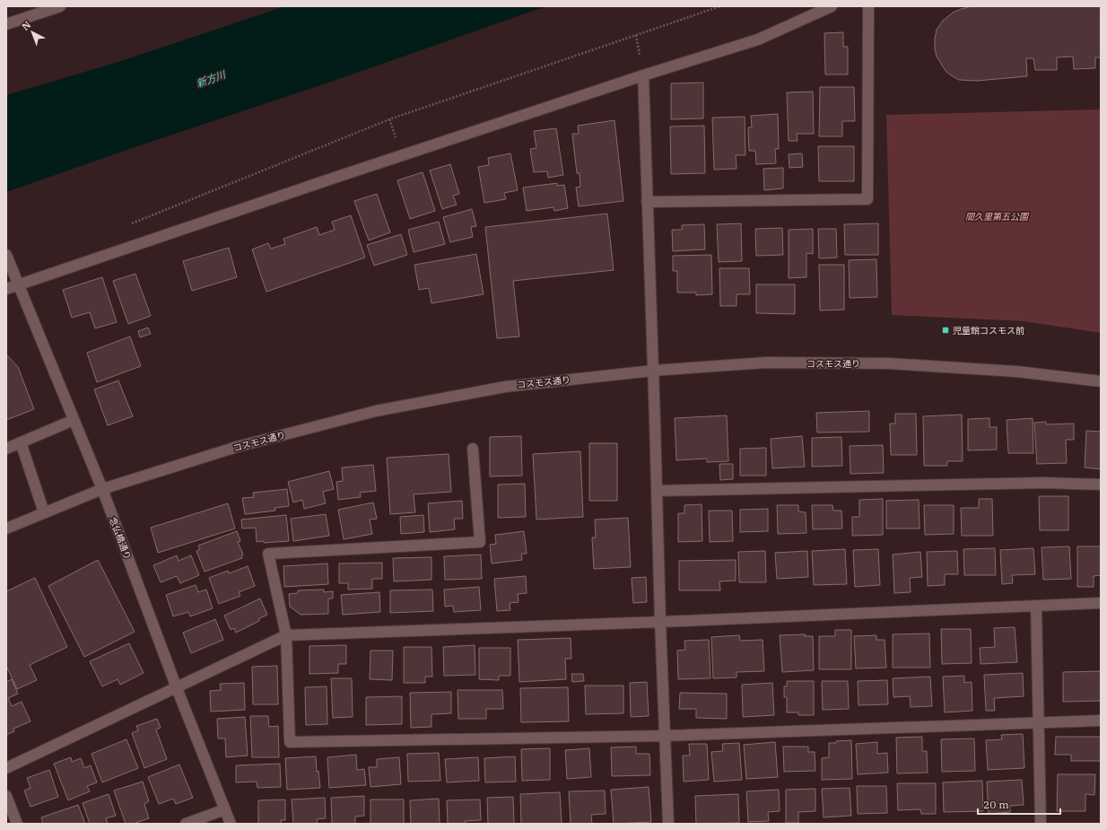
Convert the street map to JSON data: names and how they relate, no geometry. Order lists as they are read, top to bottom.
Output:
{
  "streets": {
    "street": ["コスモス通り", "念仏橋通り"]
  },
  "crossings": [
    ["コスモス通り", "念仏橋通り"]
  ],
  "water": ["新方川"],
  "parks": ["間久里第五公園"],
  "places": {
    "transit": ["児童館コスモス前"]
  },
  "scale_bar": "20 m",
  "north": "top left"
}
